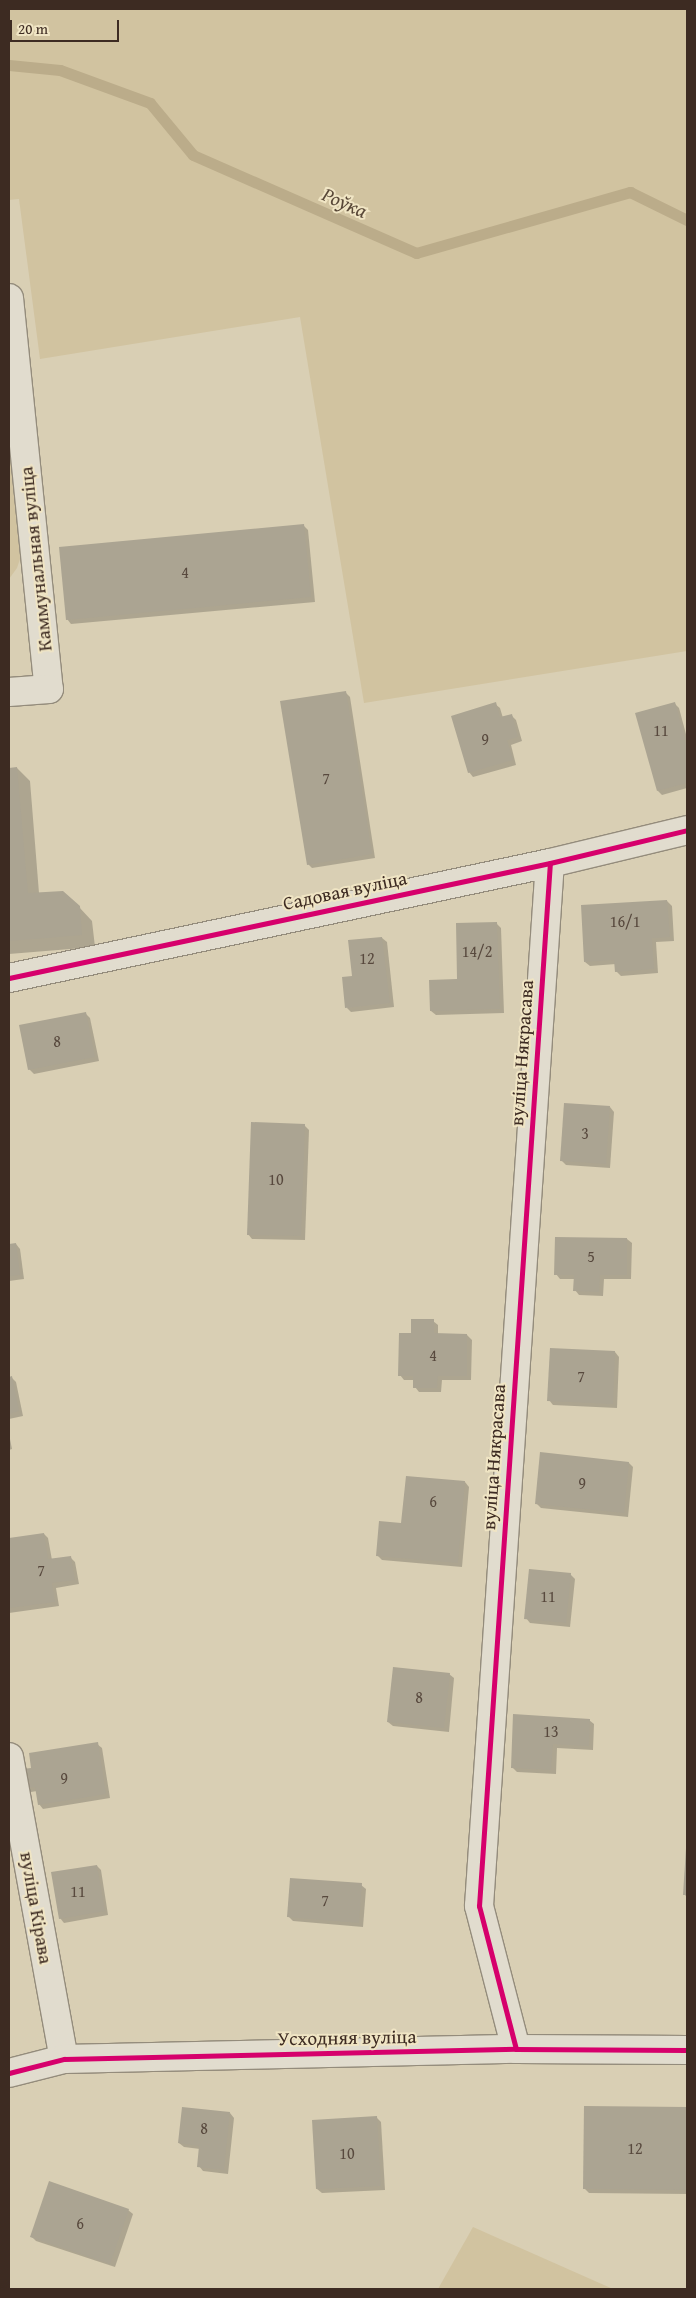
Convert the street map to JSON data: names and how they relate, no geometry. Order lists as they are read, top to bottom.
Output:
{
  "streets": {
    "street": [
      "Каммунальная вуліца",
      "Садовая вуліца",
      "вуліца Някрасава",
      "вуліца Кірава",
      "Усходняя вуліца"
    ]
  },
  "crossings": [
    ["Садовая вуліца", "вуліца Някрасава"],
    ["вуліца Някрасава", "Усходняя вуліца"],
    ["вуліца Кірава", "Усходняя вуліца"]
  ],
  "water": ["Роўка"],
  "house_numbers": [
    "4",
    "11",
    "9",
    "7",
    "16/1",
    "14/2",
    "12",
    "8",
    "3",
    "10",
    "5",
    "4",
    "7",
    "9",
    "6",
    "7",
    "11",
    "8",
    "13",
    "9",
    "11",
    "7",
    "8",
    "12",
    "10",
    "6"
  ],
  "scale_bar": "20 m"
}
